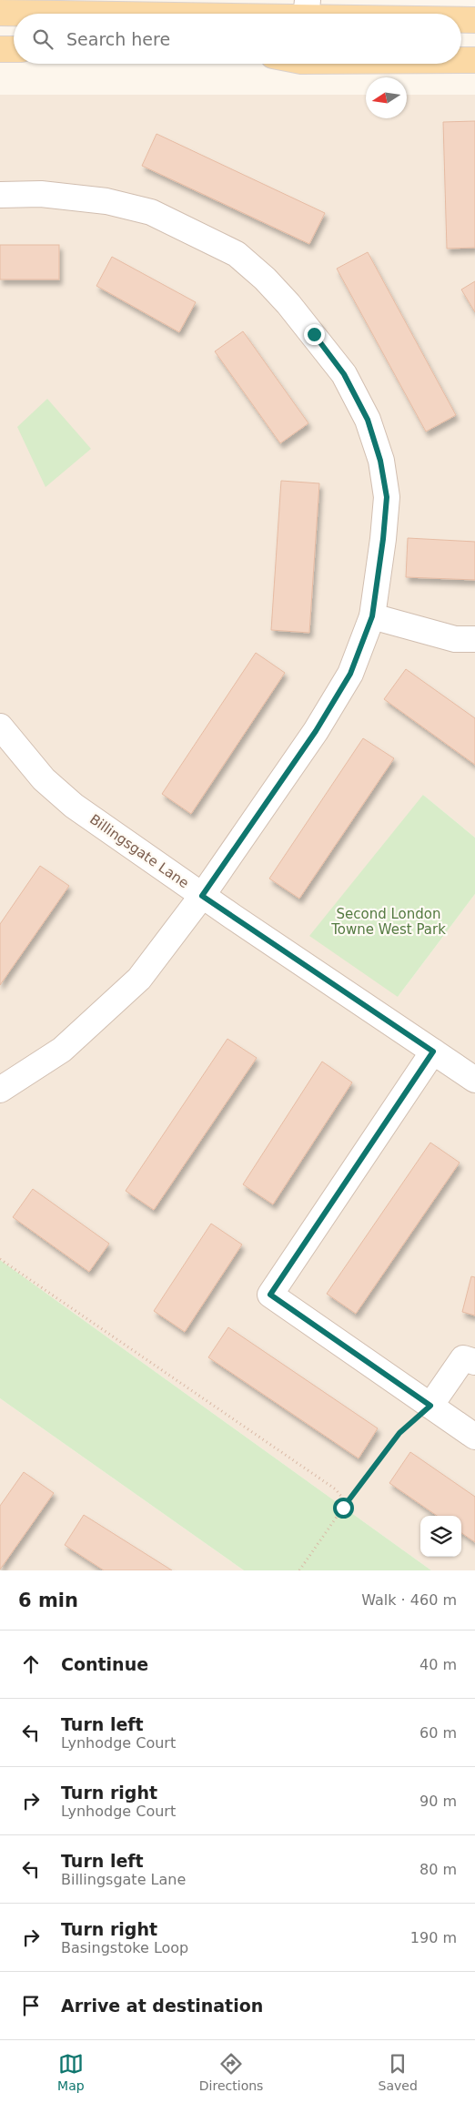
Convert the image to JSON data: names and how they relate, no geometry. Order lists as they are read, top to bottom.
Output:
{
  "streets": {
    "street": ["Billingsgate Lane"]
  },
  "parks": ["Second London Towne West Park"],
  "north": "left",
  "page": {
    "search": "Search here",
    "heading": ["6 min", "Walk · 460 m"],
    "list": [
      ["Continue", "40 m"],
      ["Turn left", "Lynhodge Court", "60 m"],
      ["Turn right", "Lynhodge Court", "90 m"],
      ["Turn left", "Billingsgate Lane", "80 m"],
      ["Turn right", "Basingstoke Loop", "190 m"],
      "Arrive at destination"
    ],
    "nav": ["Map", "Directions", "Saved"]
  }
}
